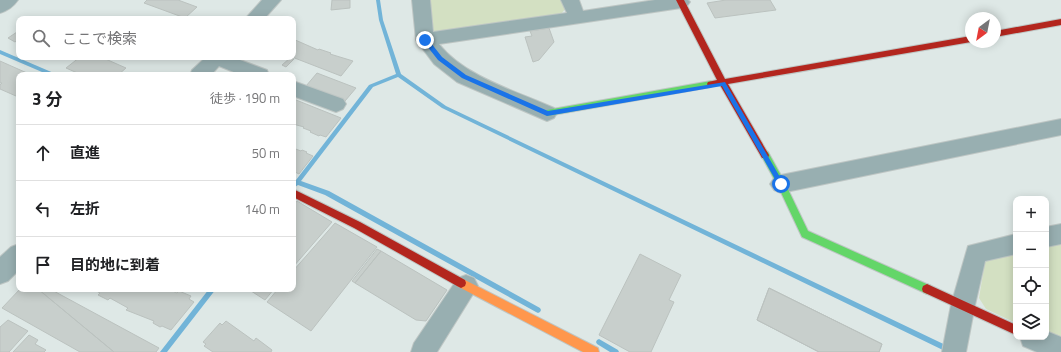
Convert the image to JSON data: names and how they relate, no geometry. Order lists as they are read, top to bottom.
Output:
{
  "north": "bottom left",
  "page": {
    "search": "ここで検索",
    "heading": ["3 分", "徒歩 · 190 m"],
    "list": [
      ["直進", "50 m"],
      ["左折", "140 m"],
      "目的地に到着"
    ],
    "map_buttons": ["+", "−"]
  }
}
